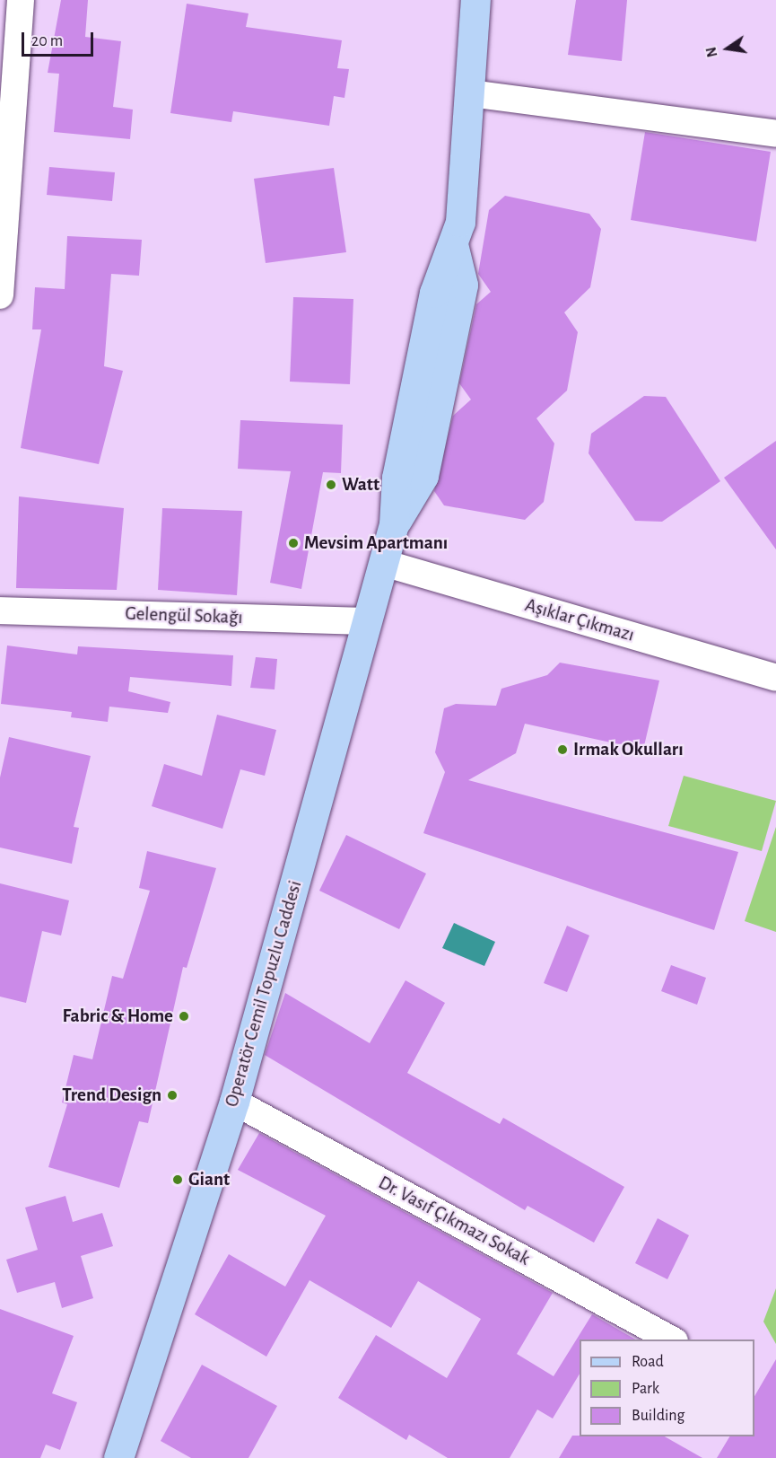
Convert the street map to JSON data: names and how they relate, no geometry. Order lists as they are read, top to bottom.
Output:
{
  "streets": {
    "main road": ["Operatör Cemil Topuzlu Caddesi"],
    "street": ["Gelengül Sokağı", "Aşıklar Çıkmazı", "Dr. Vasıf Çıkmazı Sokak"]
  },
  "crossings": [
    ["Gelengül Sokağı", "Operatör Cemil Topuzlu Caddesi"],
    ["Aşıklar Çıkmazı", "Operatör Cemil Topuzlu Caddesi"],
    ["Operatör Cemil Topuzlu Caddesi", "Dr. Vasıf Çıkmazı Sokak"]
  ],
  "places": [
    "Watt",
    "Mevsim Apartmanı",
    "Irmak Okulları",
    "Fabric & Home",
    "Trend Design",
    "Giant"
  ],
  "legend": ["Road", "Park", "Building"],
  "scale_bar": "20 m",
  "north": "left"
}
